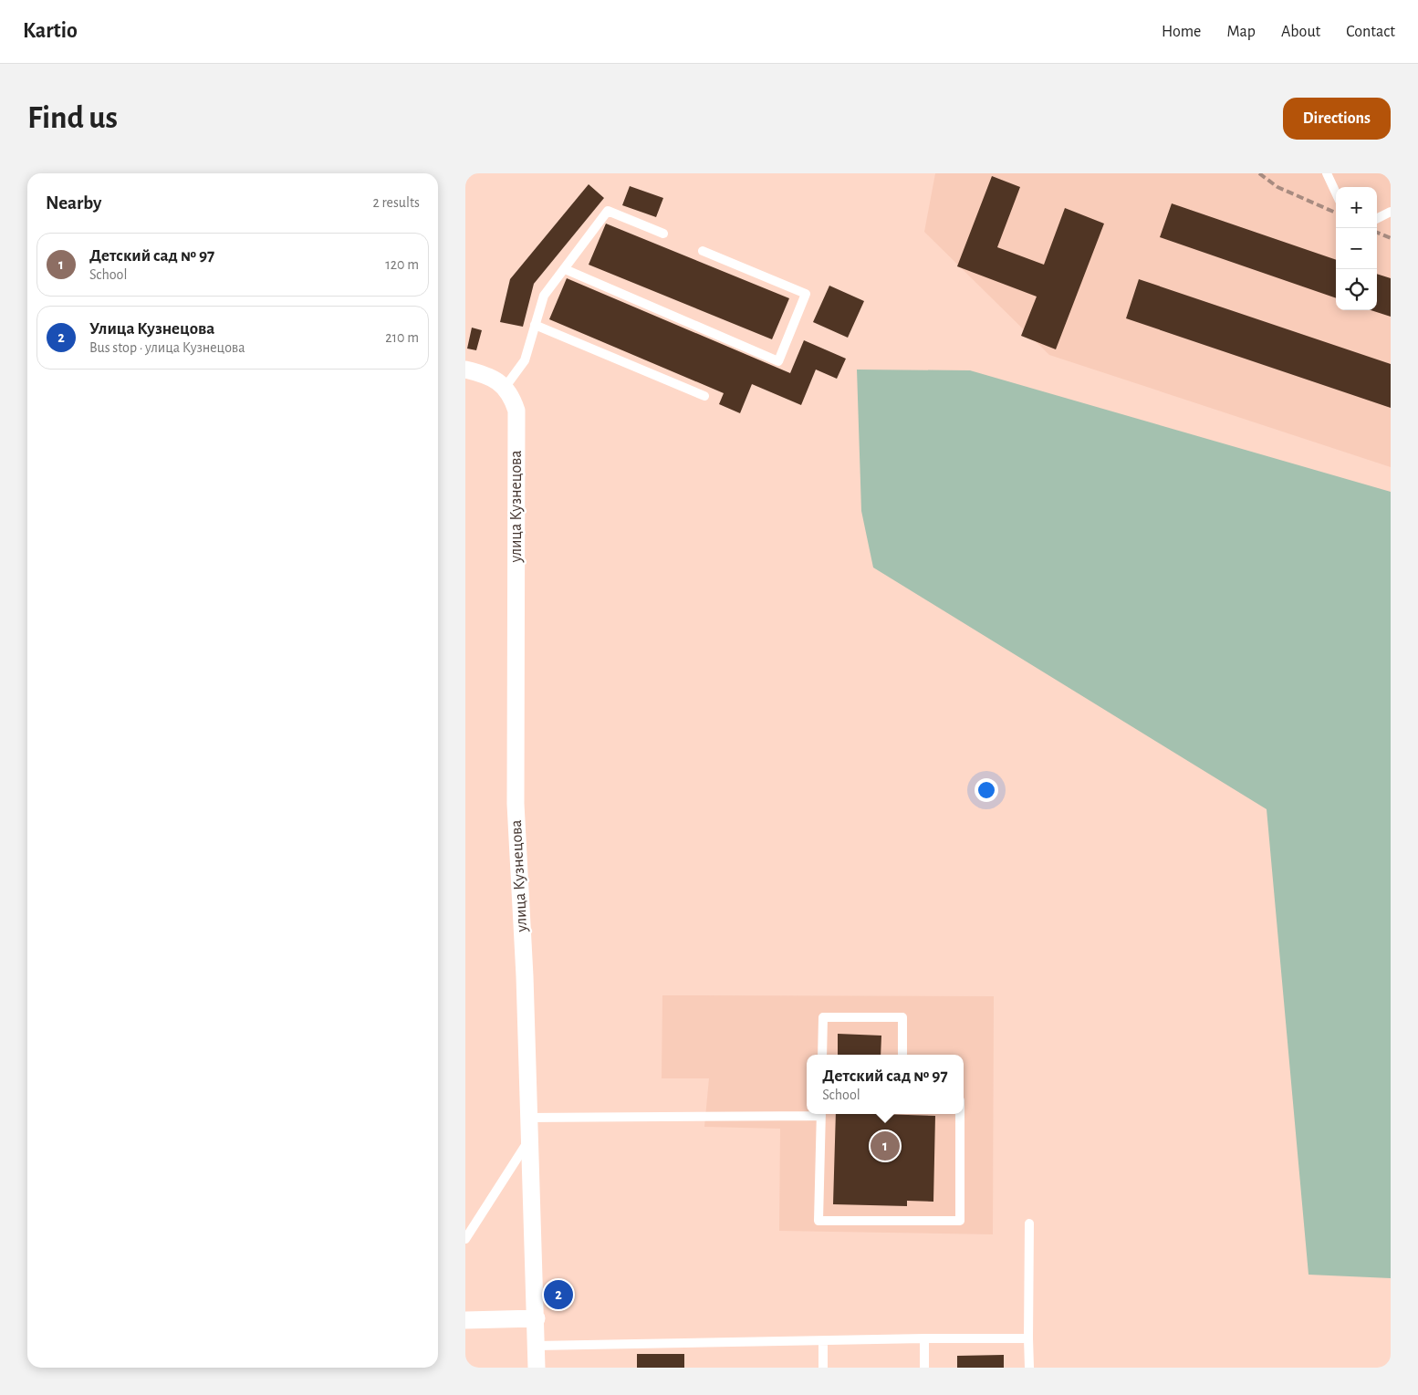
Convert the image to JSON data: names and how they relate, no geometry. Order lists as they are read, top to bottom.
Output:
{
  "streets": {
    "street": ["улица Кузнецова"]
  },
  "page": {
    "header": "Kartio",
    "nav": [
      "Home",
      "Map",
      "About",
      "Contact"
    ],
    "buttons": "Directions",
    "title": "Find us",
    "heading": ["Nearby", "2 results"],
    "map_buttons": ["+", "−"],
    "list": [
      {
        "mark": "1",
        "name": "Детский сад № 97",
        "note": "School",
        "value": "120 m"
      },
      {
        "mark": "2",
        "name": "Улица Кузнецова",
        "note": "Bus stop · улица Кузнецова",
        "value": "210 m"
      }
    ],
    "popup": ["Детский сад № 97", "School"],
    "pins": ["1", "2"]
  }
}
